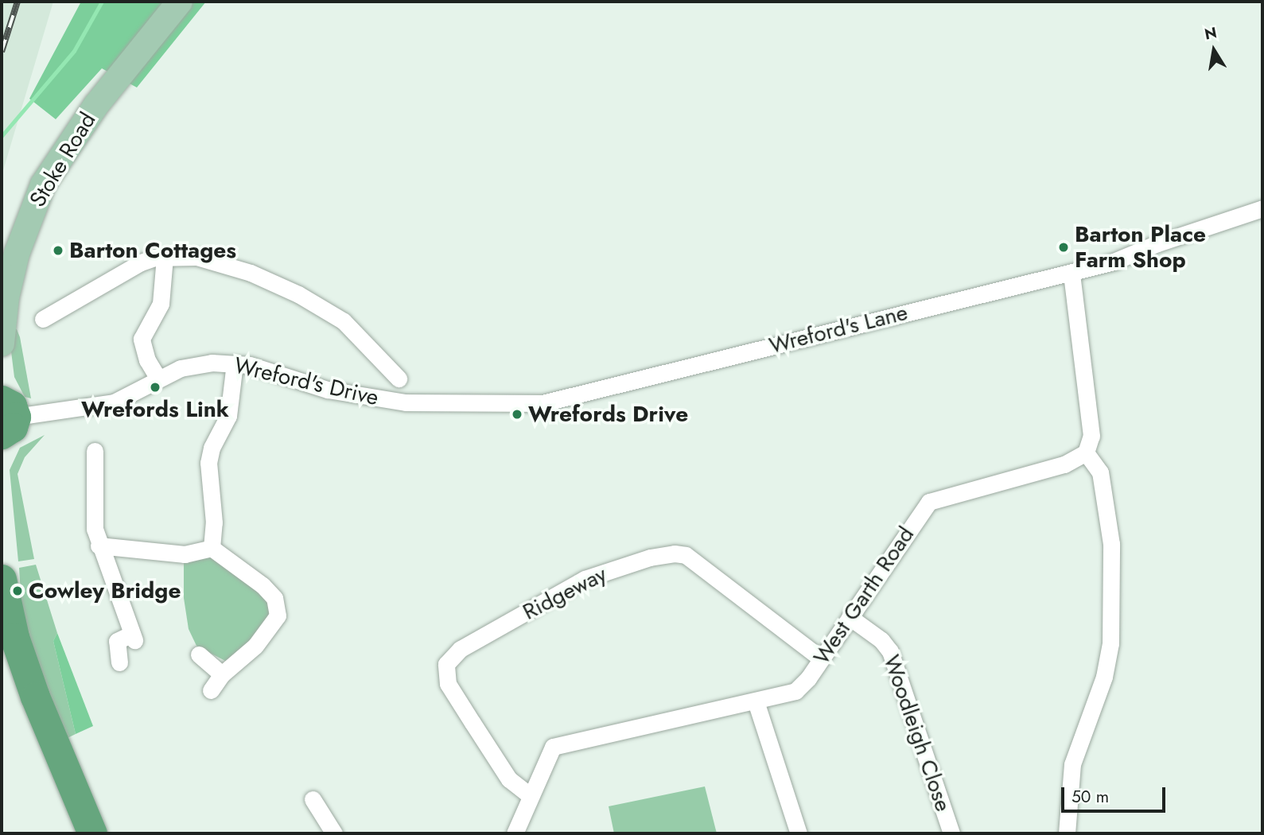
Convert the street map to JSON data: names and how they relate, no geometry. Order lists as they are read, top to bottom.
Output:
{
  "streets": {
    "main road": ["Stoke Road"],
    "street": [
      "Wreford's Lane",
      "Wreford's Drive",
      "Ridgeway",
      "West Garth Road",
      "Woodleigh Close"
    ]
  },
  "crossings": [
    ["Wreford's Lane", "Wreford's Drive"],
    ["Ridgeway", "West Garth Road"],
    ["West Garth Road", "Woodleigh Close"]
  ],
  "places": [
    "Barton Place Farm Shop",
    "Barton Cottages",
    "Wrefords Link",
    "Wrefords Drive",
    "Cowley Bridge"
  ],
  "scale_bar": "50 m",
  "north": "top"
}
